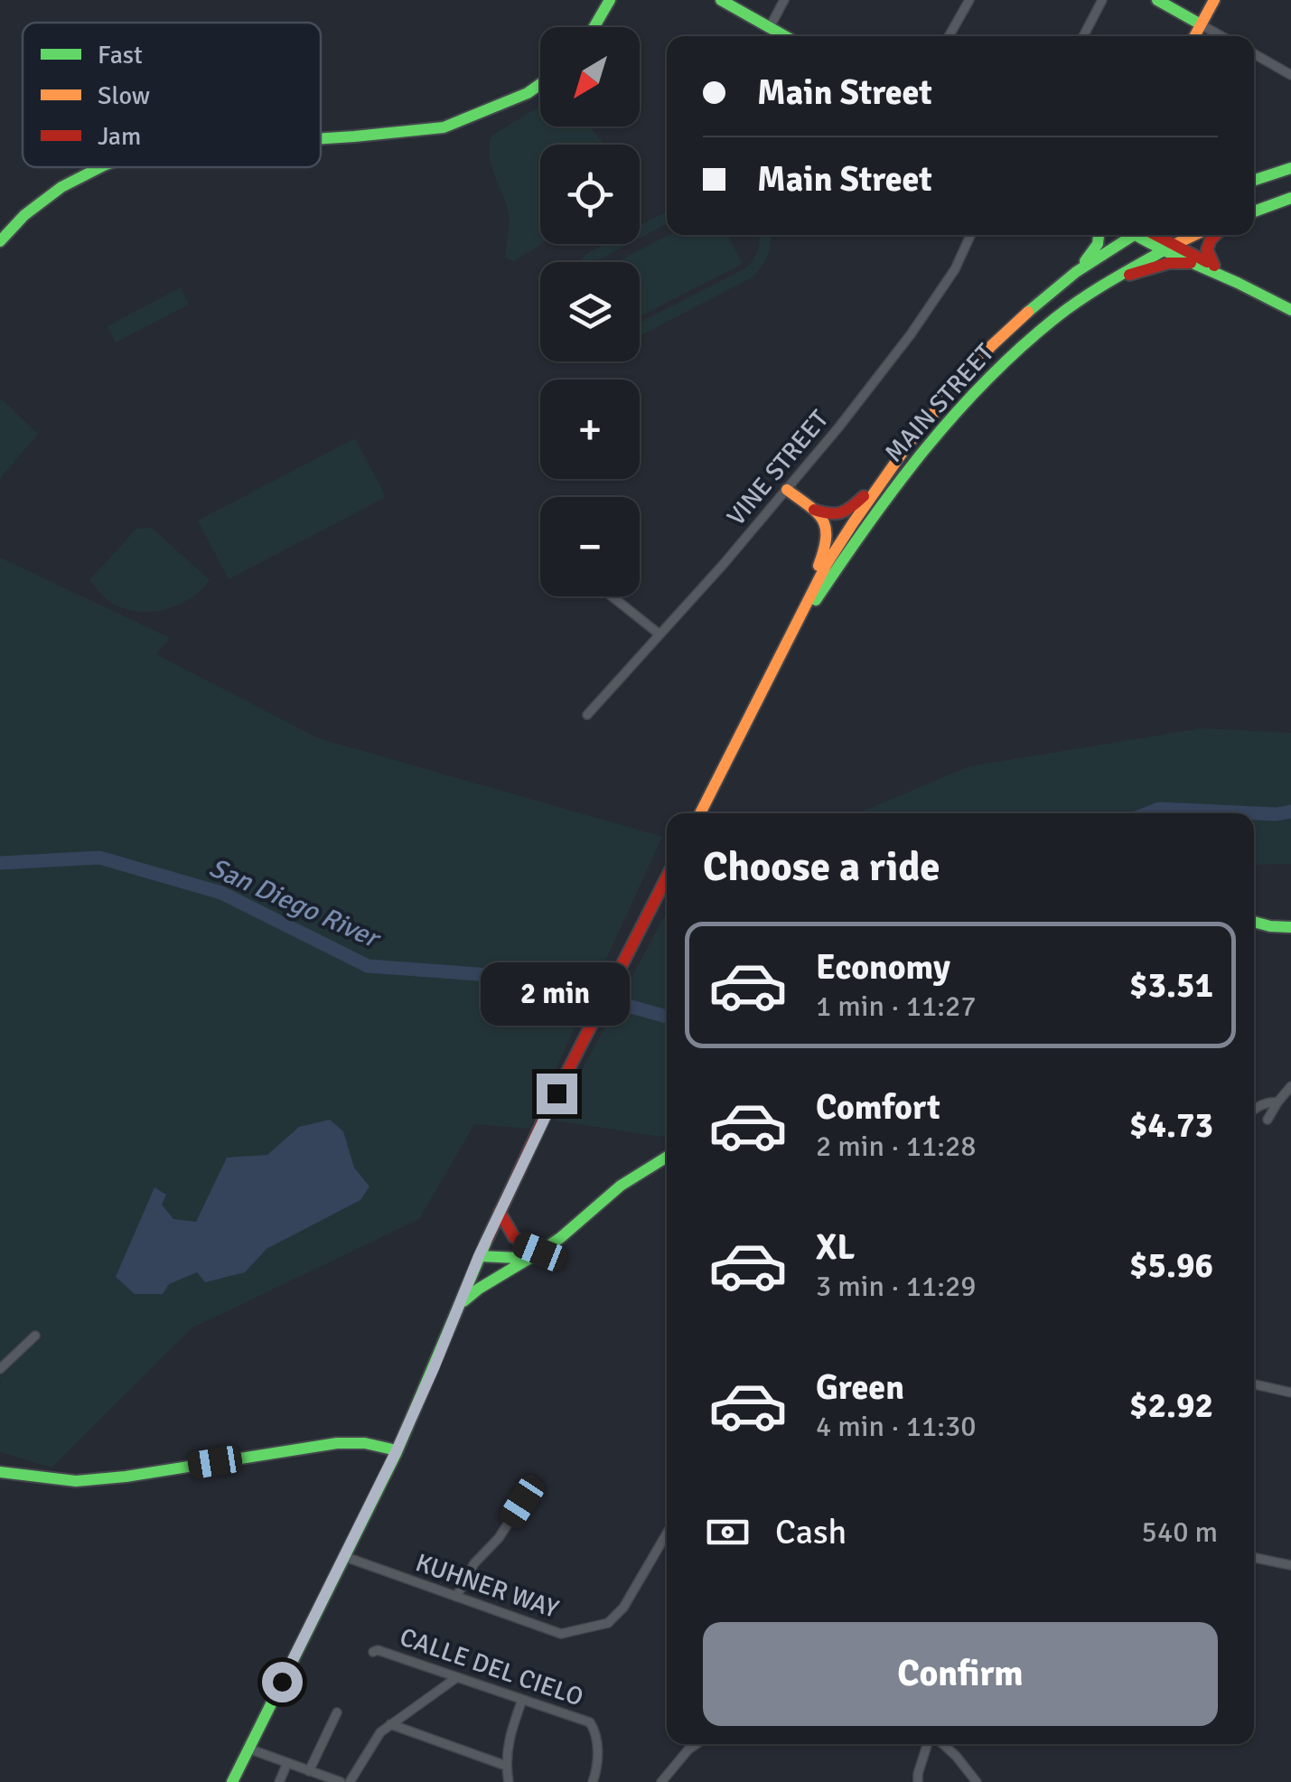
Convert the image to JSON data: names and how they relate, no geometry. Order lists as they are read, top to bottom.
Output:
{
  "streets": {
    "main road": ["MAIN STREET"],
    "street": ["VINE STREET", "KUHNER WAY", "CALLE DEL CIELO"]
  },
  "water": ["San Diego River"],
  "legend": ["Fast", "Slow", "Jam"],
  "north": "bottom left",
  "page": {
    "map_buttons": ["+", "−"],
    "banner": ["Main Street", "Main Street"],
    "heading": "Choose a ride",
    "list": [
      {
        "name": "Economy",
        "note": "1 min · 11:27",
        "value": "$3.51"
      },
      {
        "name": "Comfort",
        "note": "2 min · 11:28",
        "value": "$4.73"
      },
      {
        "name": "XL",
        "note": "3 min · 11:29",
        "value": "$5.96"
      },
      {
        "name": "Green",
        "note": "4 min · 11:30",
        "value": "$2.92"
      }
    ],
    "bubble": "2 min",
    "pay": ["Cash", "540 m"],
    "buttons": "Confirm"
  }
}
